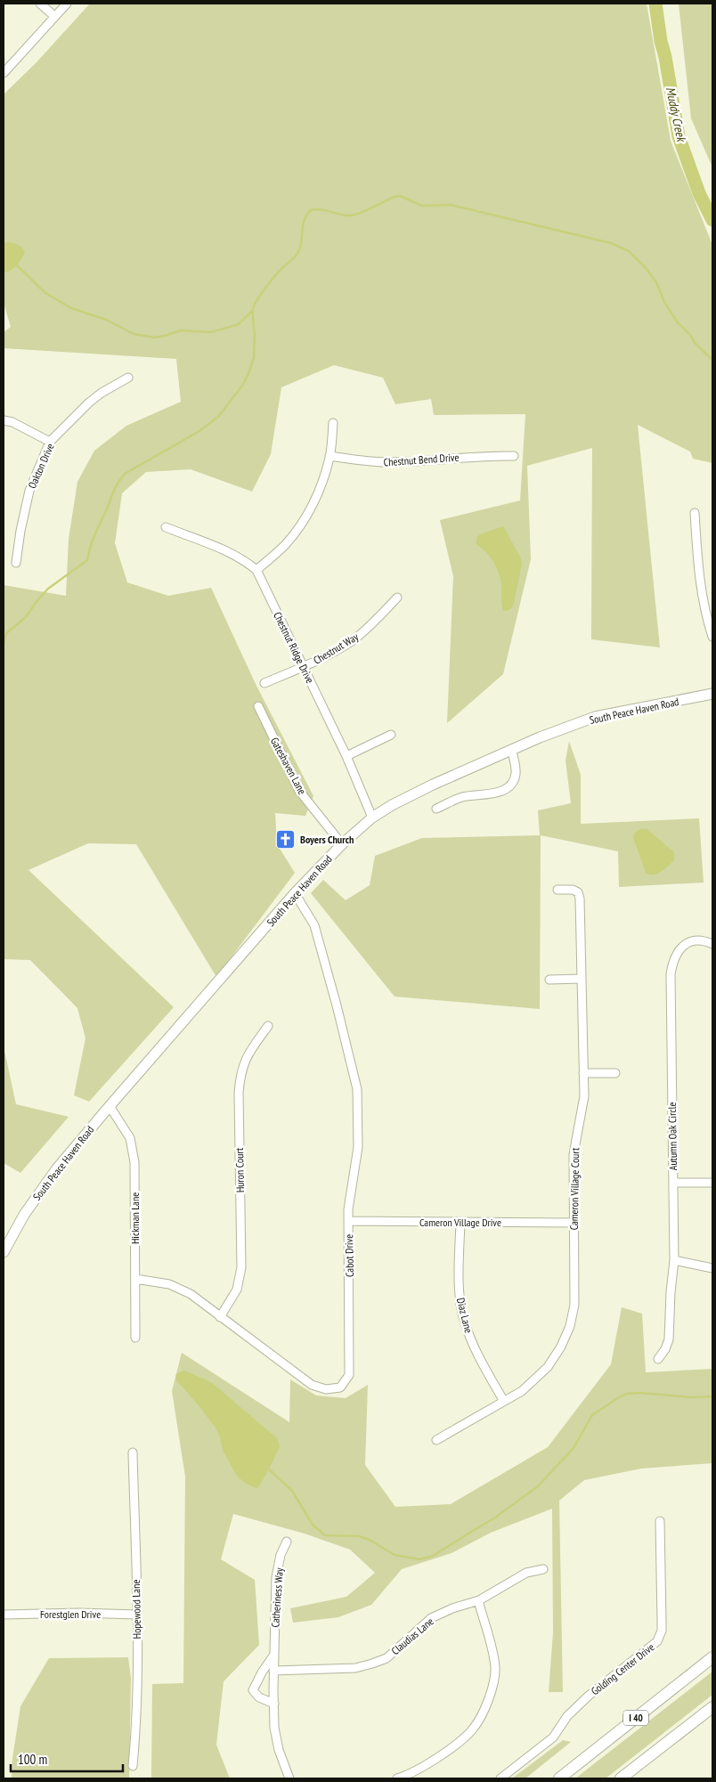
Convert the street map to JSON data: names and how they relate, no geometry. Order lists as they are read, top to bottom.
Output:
{
  "streets": {
    "highway": ["I 40"],
    "main road": ["South Peace Haven Road"],
    "street": [
      "Chestnut Bend Drive",
      "Oakton Drive",
      "Chestnut Ridge Drive",
      "Chestnut Way",
      "Gateshaven Lane",
      "Autumn Oak Circle",
      "Huron Court",
      "Cameron Village Court",
      "Hickman Lane",
      "Cameron Village Drive",
      "Cabot Drive",
      "Diaz Lane",
      "Catheriness Way",
      "Hopewood Lane",
      "Forestglen Drive",
      "Claudias Lane",
      "Golding Center Drive"
    ]
  },
  "crossings": [
    ["Chestnut Ridge Drive", "Chestnut Way"],
    ["Chestnut Ridge Drive", "South Peace Haven Road"],
    ["South Peace Haven Road", "Gateshaven Lane"],
    ["South Peace Haven Road", "Hickman Lane"],
    ["South Peace Haven Road", "Cabot Drive"],
    ["Huron Court", "Cabot Drive"],
    ["Cameron Village Court", "Cameron Village Drive"],
    ["Cameron Village Court", "Diaz Lane"],
    ["Hickman Lane", "Cabot Drive"],
    ["Cameron Village Drive", "Cabot Drive"],
    ["Cameron Village Drive", "Diaz Lane"],
    ["Catheriness Way", "Claudias Lane"],
    ["Hopewood Lane", "Forestglen Drive"]
  ],
  "water": ["Muddy Creek"],
  "places": {
    "church": ["Boyers Church"]
  },
  "scale_bar": "100 m"
}
